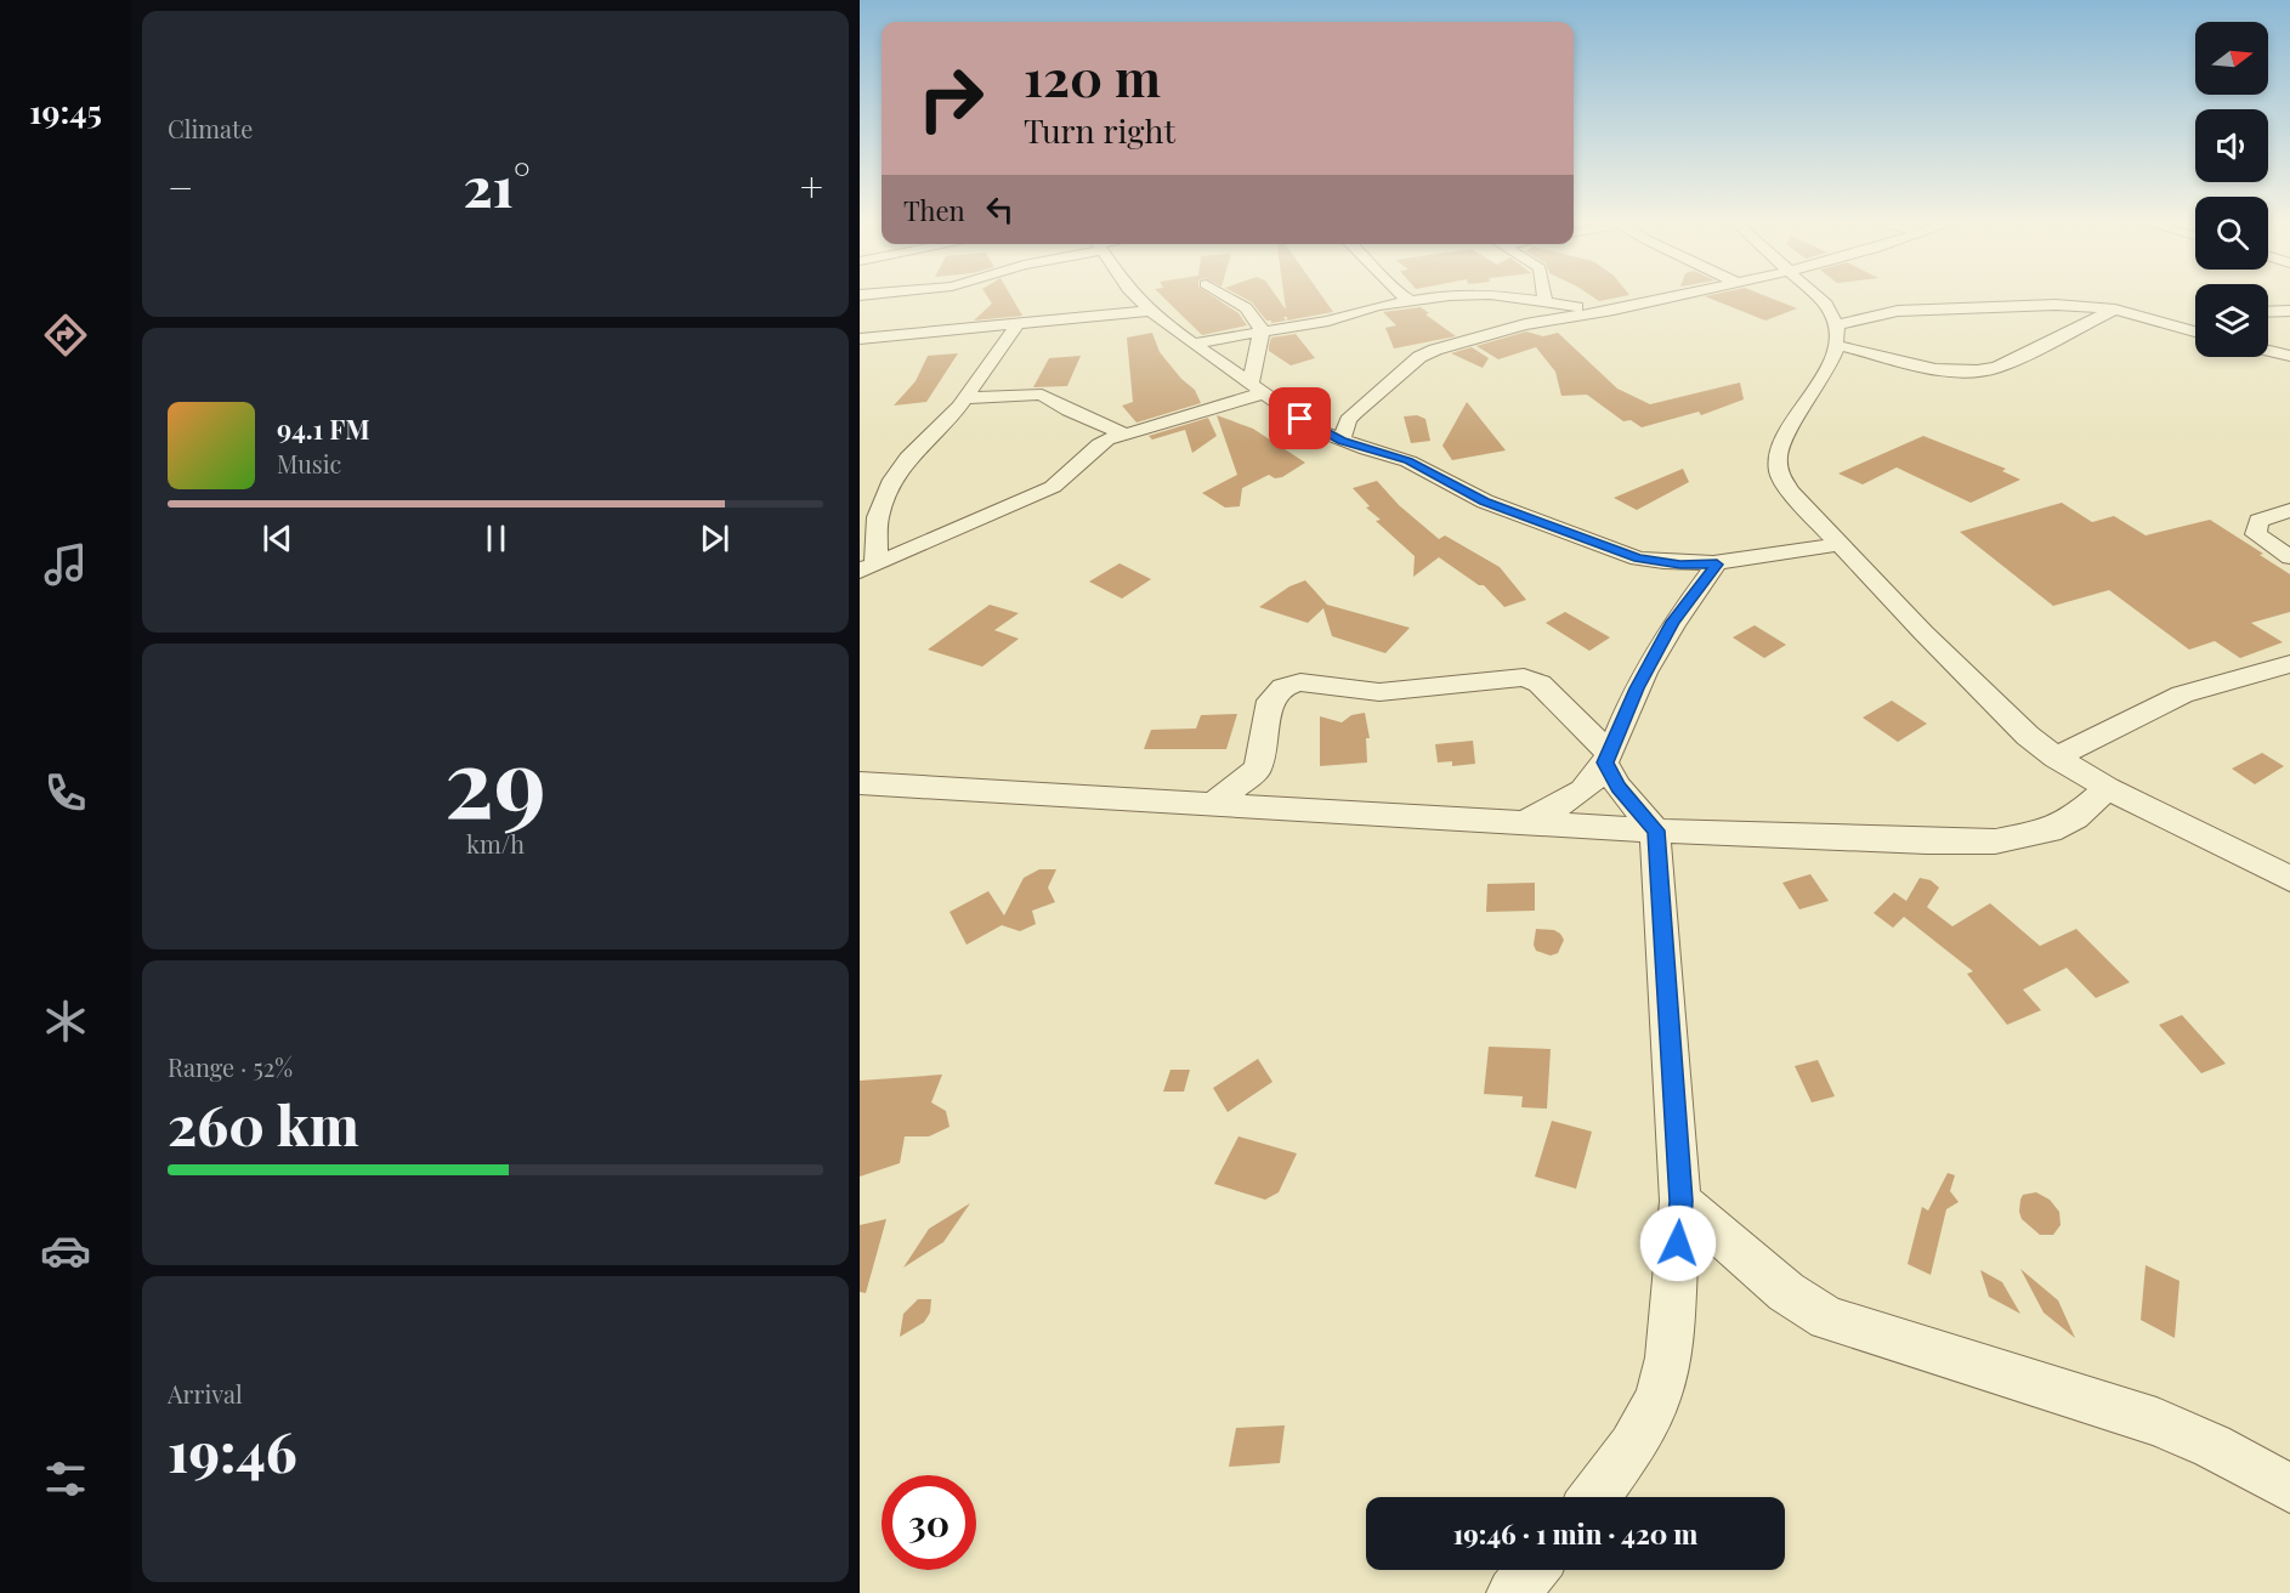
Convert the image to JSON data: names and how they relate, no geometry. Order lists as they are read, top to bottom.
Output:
{
  "north": "right",
  "page": {
    "tabs": "19:45",
    "tile": [
      "Climate",
      ["29", "km/h"],
      ["Range · 52%", "260 km"],
      ["Arrival", "19:46"]
    ],
    "turn": ["120 m", "Turn right"],
    "heat": ["−", "21°", "+"],
    "then": "Then",
    "song": ["94.1 FM", "Music"],
    "limit": "30",
    "trip": "19:46 · 1 min · 420 m"
  }
}
